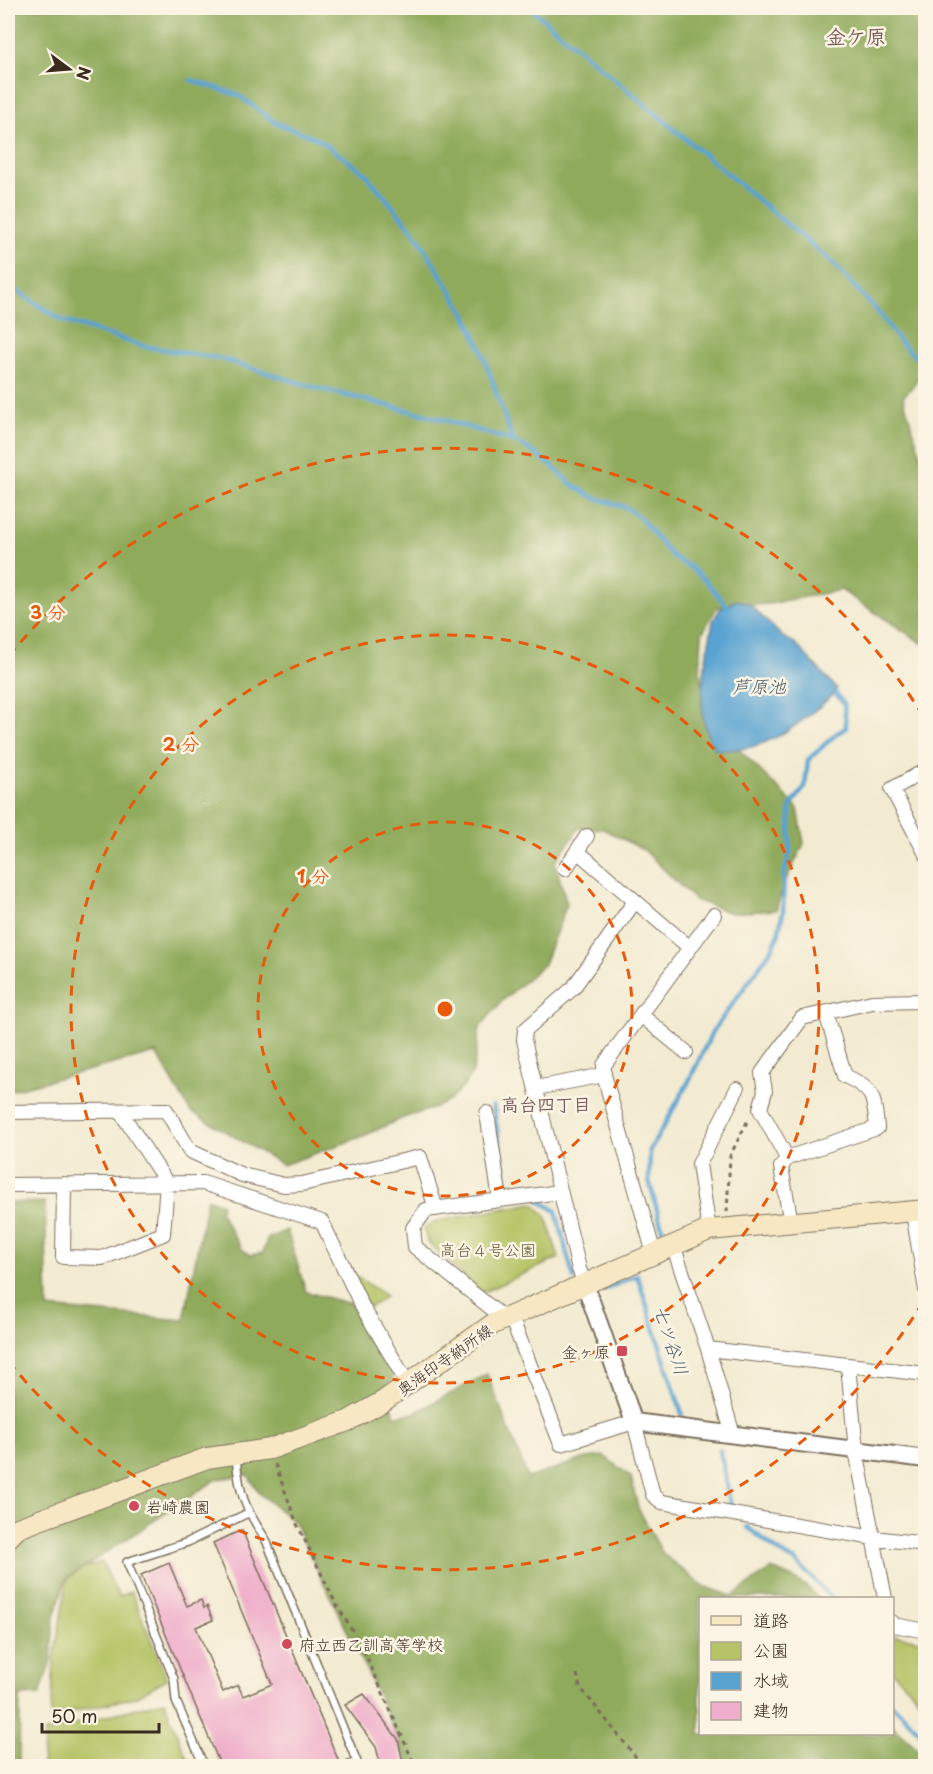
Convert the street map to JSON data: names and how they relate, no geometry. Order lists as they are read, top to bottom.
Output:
{
  "streets": {
    "main road": ["奥海印寺納所線"]
  },
  "districts": ["金ケ原", "高台四丁目"],
  "water": ["芦原池", "七ツ谷川"],
  "parks": ["高台４号公園"],
  "places": {
    "transit": ["金ヶ原"],
    "other": ["岩崎農園", "府立西乙訓高等学校"]
  },
  "legend": [
    "道路",
    "公園",
    "水域",
    "建物"
  ],
  "scale_bar": "50 m",
  "north": "right",
  "rings": ["3 分", "2 分", "1 分"]
}
